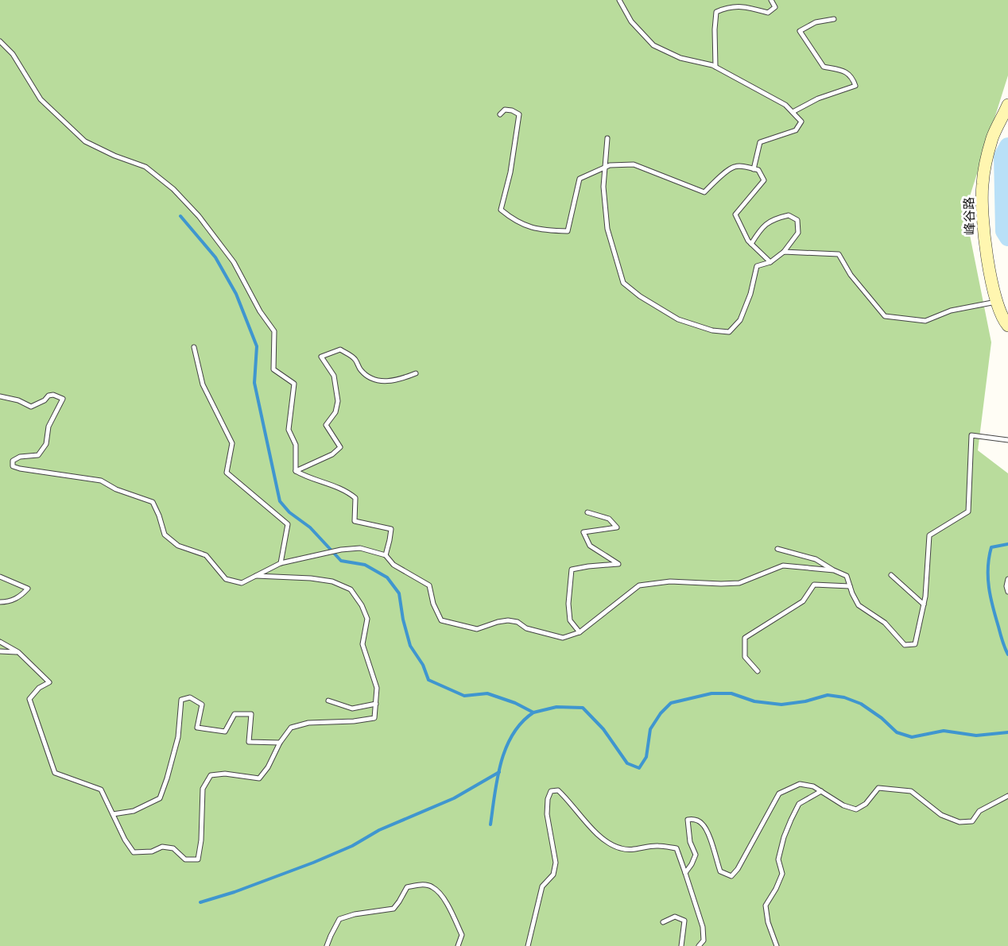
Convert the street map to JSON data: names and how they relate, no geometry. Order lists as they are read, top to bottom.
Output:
{
  "streets": {
    "street": ["峰谷路"]
  }
}
